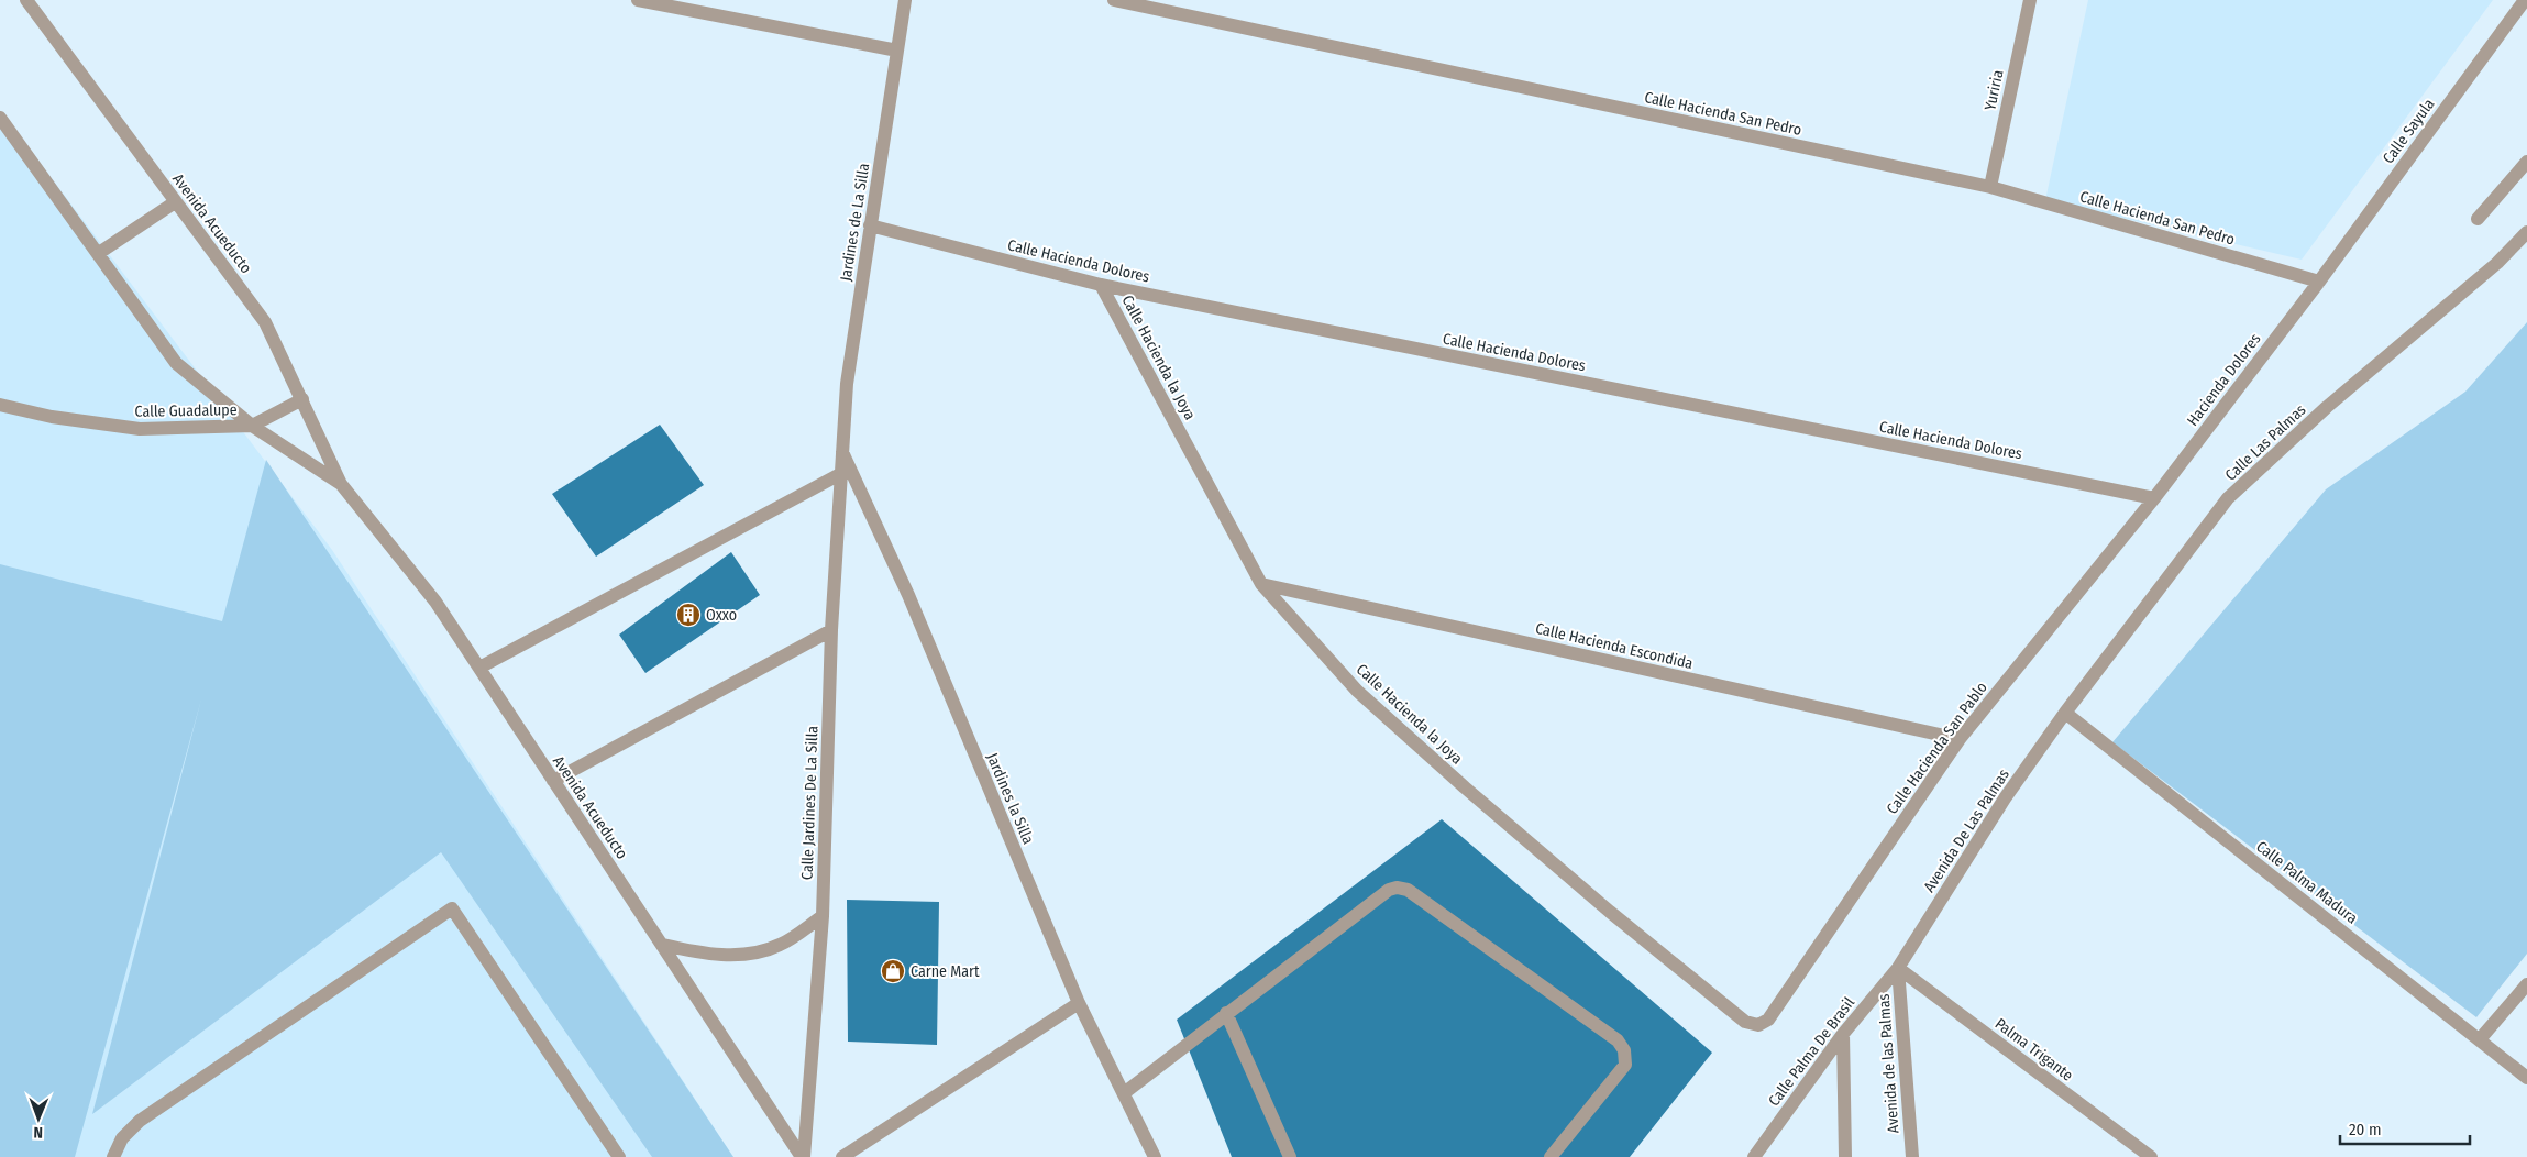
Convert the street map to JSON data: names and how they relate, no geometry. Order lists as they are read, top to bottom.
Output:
{
  "streets": {
    "street": [
      "Yuriria",
      "Calle Hacienda San Pedro",
      "Calle Sayula",
      "Jardines de La Silla",
      "Avenida Acueducto",
      "Calle Hacienda Dolores",
      "Calle Hacienda la Joya",
      "Hacienda Dolores",
      "Calle Guadalupe",
      "Calle Las Palmas",
      "Calle Hacienda Escondida",
      "Calle Hacienda San Pablo",
      "Jardines la Silla",
      "Calle Jardines De La Silla",
      "Avenida De Las Palmas",
      "Calle Palma Madura",
      "Palma Trigante",
      "Calle Palma De Brasil",
      "Avenida de las Palmas"
    ]
  },
  "crossings": [
    ["Yuriria", "Calle Hacienda San Pedro"],
    ["Calle Hacienda San Pedro", "Calle Sayula"],
    ["Calle Hacienda San Pedro", "Hacienda Dolores"],
    ["Calle Sayula", "Hacienda Dolores"],
    ["Jardines de La Silla", "Calle Hacienda Dolores"],
    ["Jardines de La Silla", "Jardines la Silla"],
    ["Jardines de La Silla", "Calle Jardines De La Silla"],
    ["Avenida Acueducto", "Calle Guadalupe"],
    ["Avenida Acueducto", "Calle Jardines De La Silla"],
    ["Calle Hacienda Dolores", "Calle Hacienda la Joya"],
    ["Calle Hacienda Dolores", "Hacienda Dolores"],
    ["Calle Hacienda Dolores", "Calle Hacienda San Pablo"],
    ["Calle Hacienda la Joya", "Calle Hacienda Escondida"],
    ["Calle Hacienda la Joya", "Calle Hacienda San Pablo"],
    ["Hacienda Dolores", "Calle Hacienda San Pablo"],
    ["Calle Las Palmas", "Avenida De Las Palmas"],
    ["Calle Las Palmas", "Calle Palma Madura"],
    ["Calle Hacienda Escondida", "Calle Hacienda San Pablo"],
    ["Jardines la Silla", "Calle Jardines De La Silla"],
    ["Avenida De Las Palmas", "Calle Palma Madura"],
    ["Avenida De Las Palmas", "Palma Trigante"],
    ["Avenida De Las Palmas", "Calle Palma De Brasil"],
    ["Avenida De Las Palmas", "Avenida de las Palmas"],
    ["Palma Trigante", "Calle Palma De Brasil"],
    ["Palma Trigante", "Avenida de las Palmas"],
    ["Calle Palma De Brasil", "Avenida de las Palmas"]
  ],
  "places": {
    "building": ["Oxxo"],
    "shop": ["Carne Mart"]
  },
  "scale_bar": "20 m",
  "north": "bottom"
}
